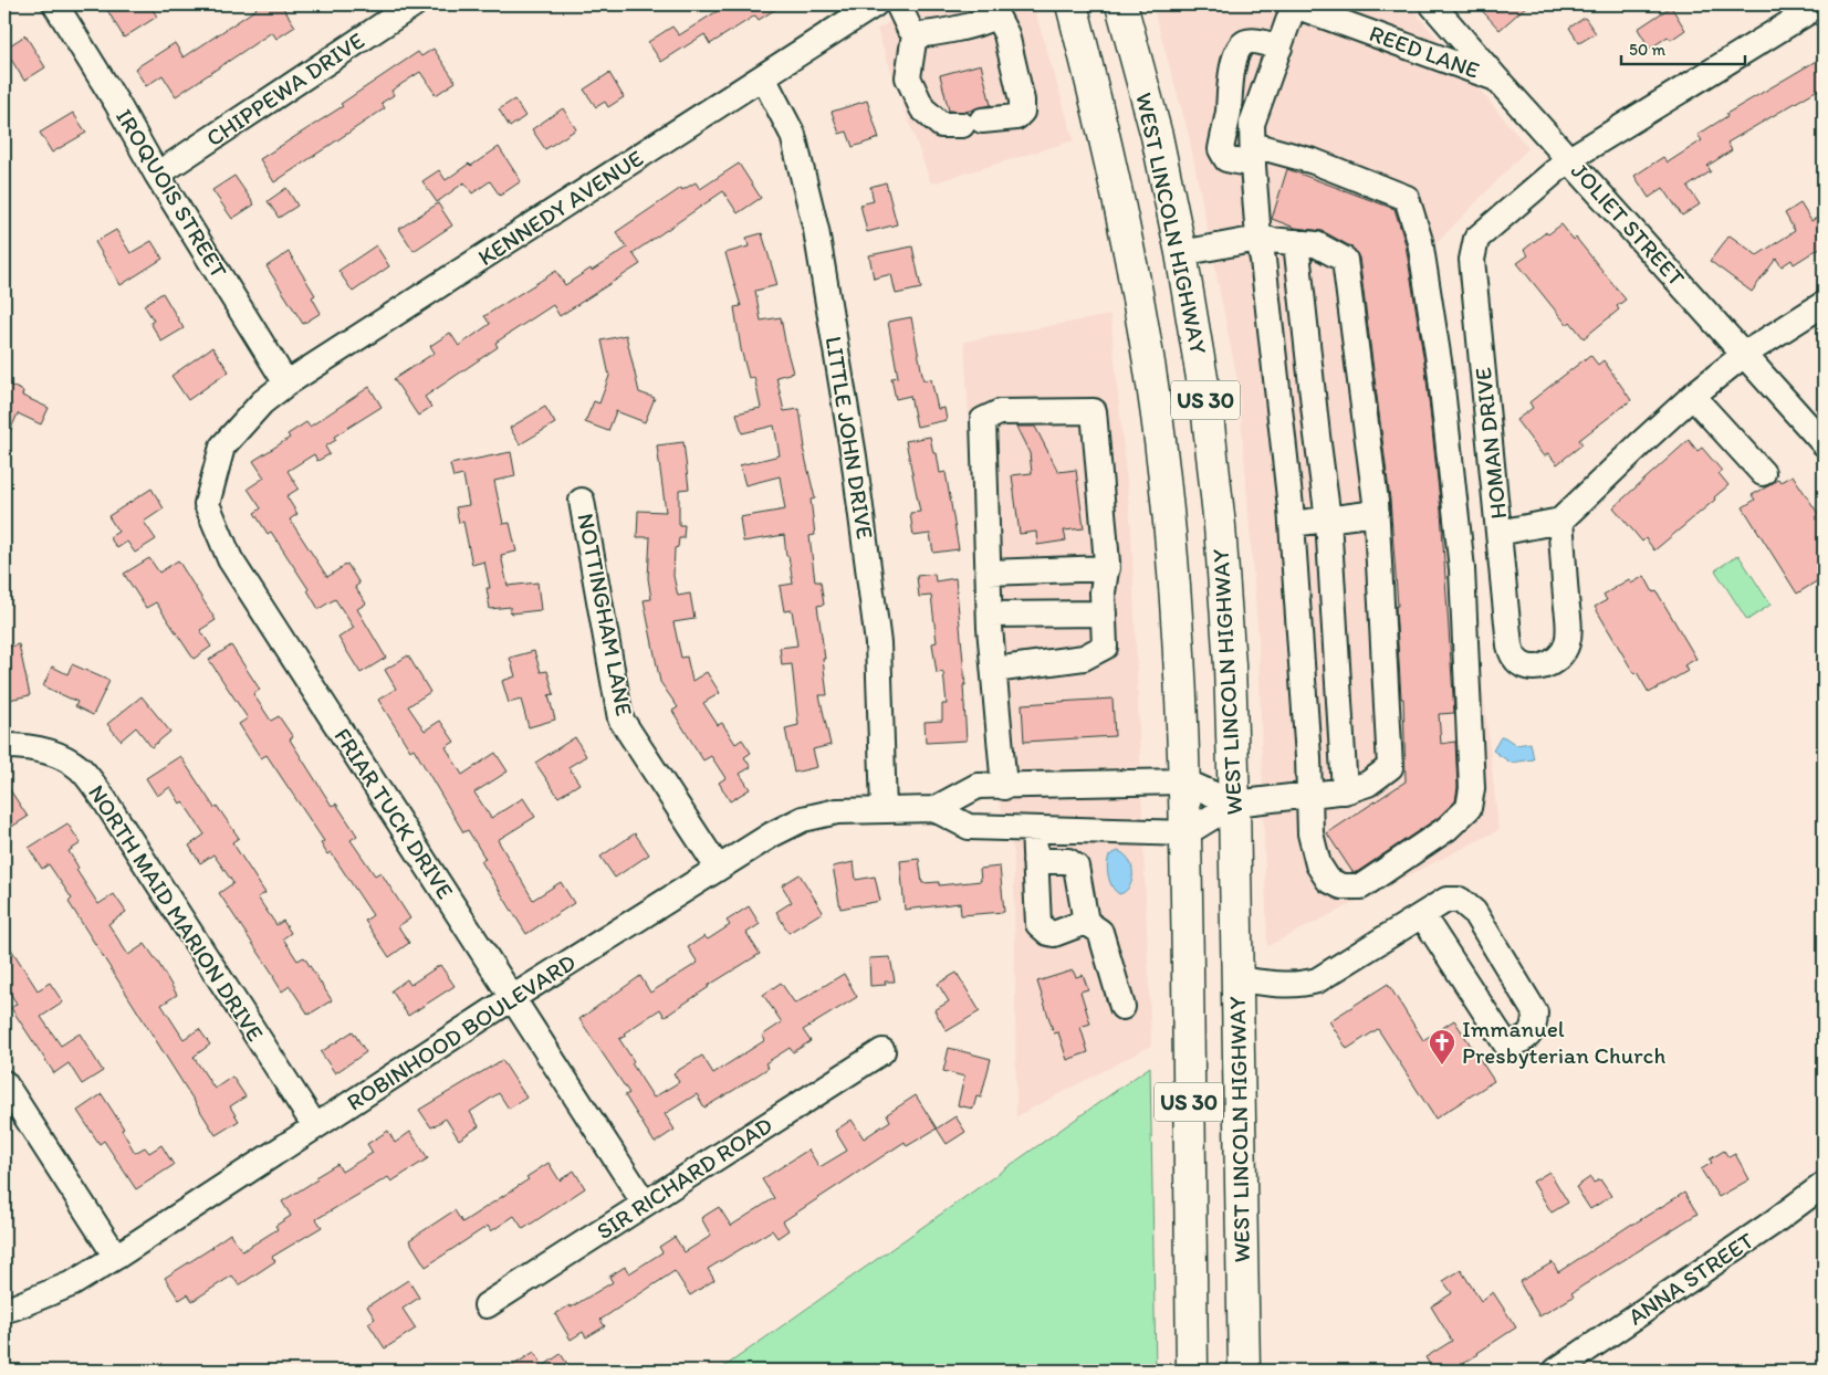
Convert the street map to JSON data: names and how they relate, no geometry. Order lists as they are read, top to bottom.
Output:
{
  "streets": {
    "main road": ["WEST LINCOLN HIGHWAY", "US 30"],
    "street": [
      "REED LANE",
      "CHIPPEWA DRIVE",
      "IROQUOIS STREET",
      "KENNEDY AVENUE",
      "JOLIET STREET",
      "LITTLE JOHN DRIVE",
      "HOMAN DRIVE",
      "NOTTINGHAM LANE",
      "FRIAR TUCK DRIVE",
      "NORTH MAID MARION DRIVE",
      "ROBINHOOD BOULEVARD",
      "SIR RICHARD ROAD",
      "ANNA STREET"
    ]
  },
  "crossings": [
    ["REED LANE", "JOLIET STREET"],
    ["CHIPPEWA DRIVE", "IROQUOIS STREET"],
    ["IROQUOIS STREET", "KENNEDY AVENUE"],
    ["KENNEDY AVENUE", "LITTLE JOHN DRIVE"],
    ["KENNEDY AVENUE", "FRIAR TUCK DRIVE"],
    ["WEST LINCOLN HIGHWAY", "ROBINHOOD BOULEVARD"],
    ["JOLIET STREET", "HOMAN DRIVE"],
    ["LITTLE JOHN DRIVE", "ROBINHOOD BOULEVARD"],
    ["NOTTINGHAM LANE", "ROBINHOOD BOULEVARD"],
    ["FRIAR TUCK DRIVE", "ROBINHOOD BOULEVARD"],
    ["FRIAR TUCK DRIVE", "SIR RICHARD ROAD"],
    ["NORTH MAID MARION DRIVE", "ROBINHOOD BOULEVARD"]
  ],
  "places": {
    "church": ["Immanuel Presbyterian Church"]
  },
  "scale_bar": "50 m"
}
